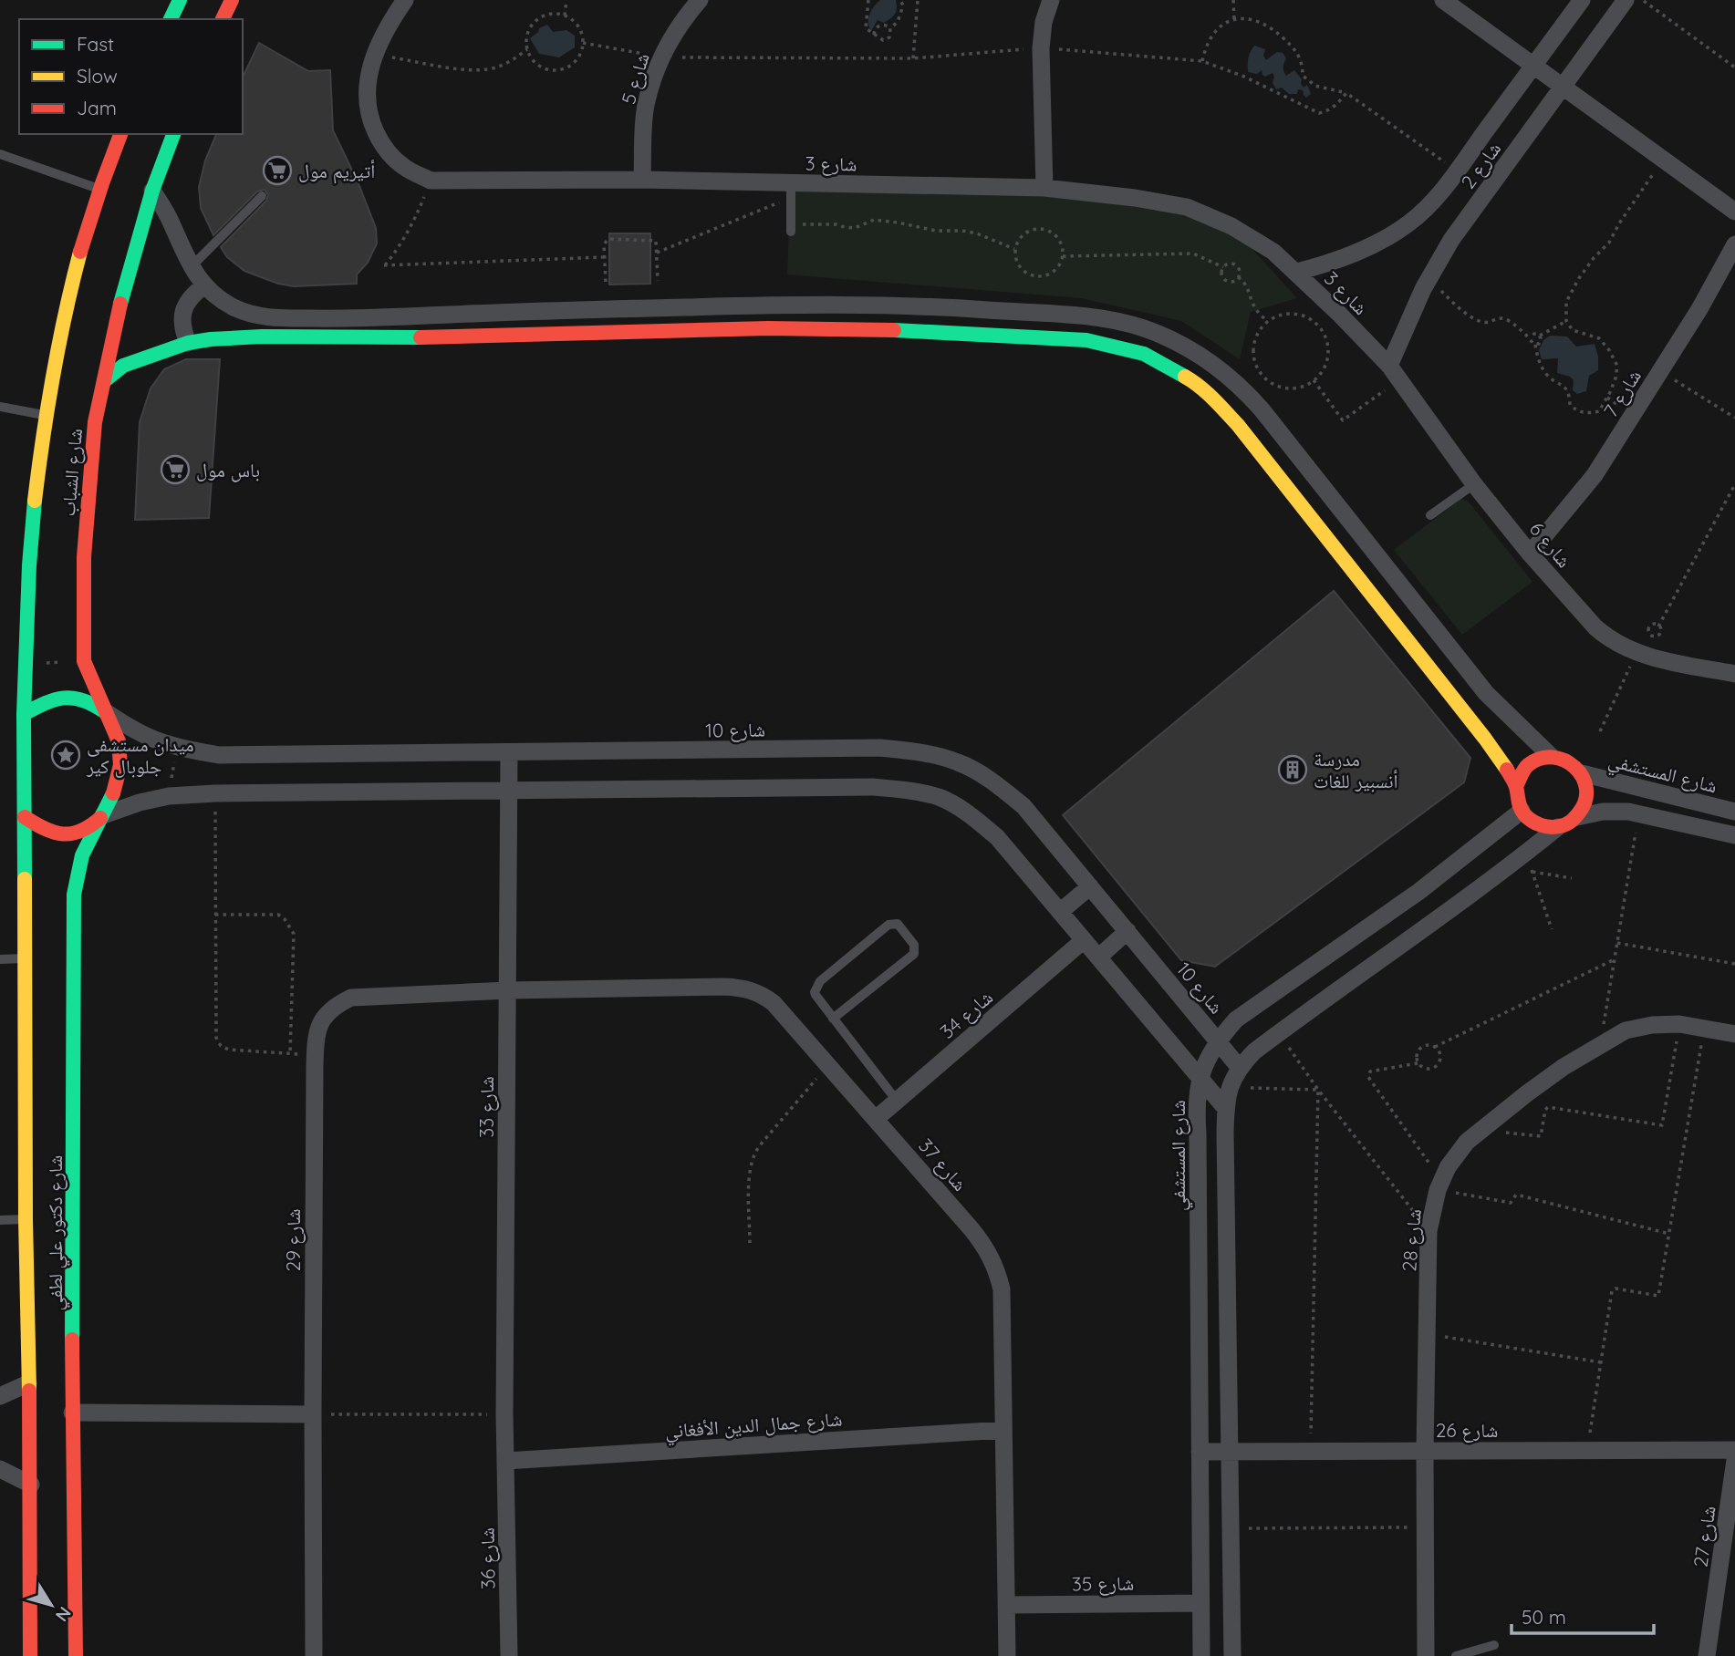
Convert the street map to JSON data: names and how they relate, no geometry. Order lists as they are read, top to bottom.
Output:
{
  "streets": {
    "street": [
      "شارع 5",
      "شارع 3",
      "شارع 2",
      "شارع 7",
      "شارع الشباب",
      "شارع 6",
      "شارع 10",
      "شارع المستشفي",
      "شارع 34",
      "شارع 33",
      "شارع 37",
      "شارع دكتور علي لطفي",
      "شارع 29",
      "شارع 28",
      "شارع جمال الدين الأفغاني",
      "شارع 26",
      "شارع 27",
      "شارع 36",
      "شارع 35"
    ]
  },
  "crossings": [
    ["شارع 5", "شارع 3"],
    ["شارع 3", "شارع 2"],
    ["شارع 3", "شارع 6"],
    ["شارع 2", "شارع 6"],
    ["شارع 7", "شارع 6"],
    ["شارع الشباب", "شارع 10"],
    ["شارع الشباب", "شارع دكتور علي لطفي"],
    ["شارع 10", "شارع المستشفي"],
    ["شارع 10", "شارع 33"],
    ["شارع 10", "شارع دكتور علي لطفي"],
    ["شارع المستشفي", "شارع 26"],
    ["شارع المستشفي", "شارع 35"],
    ["شارع 34", "شارع 37"],
    ["شارع 33", "شارع 37"],
    ["شارع 33", "شارع 29"],
    ["شارع 33", "شارع جمال الدين الأفغاني"],
    ["شارع 33", "شارع 36"],
    ["شارع 37", "شارع 29"],
    ["شارع 37", "شارع جمال الدين الأفغاني"],
    ["شارع 37", "شارع 35"],
    ["شارع 28", "شارع 26"],
    ["شارع جمال الدين الأفغاني", "شارع 36"]
  ],
  "places": {
    "supermarket": ["أتيريم مول", "باس مول"],
    "place": ["ميدان مستشفى جلوبال كير"],
    "building": ["مدرسة أنسبير للغات"]
  },
  "legend": ["Fast", "Slow", "Jam"],
  "scale_bar": "50 m",
  "north": "bottom right"
}
